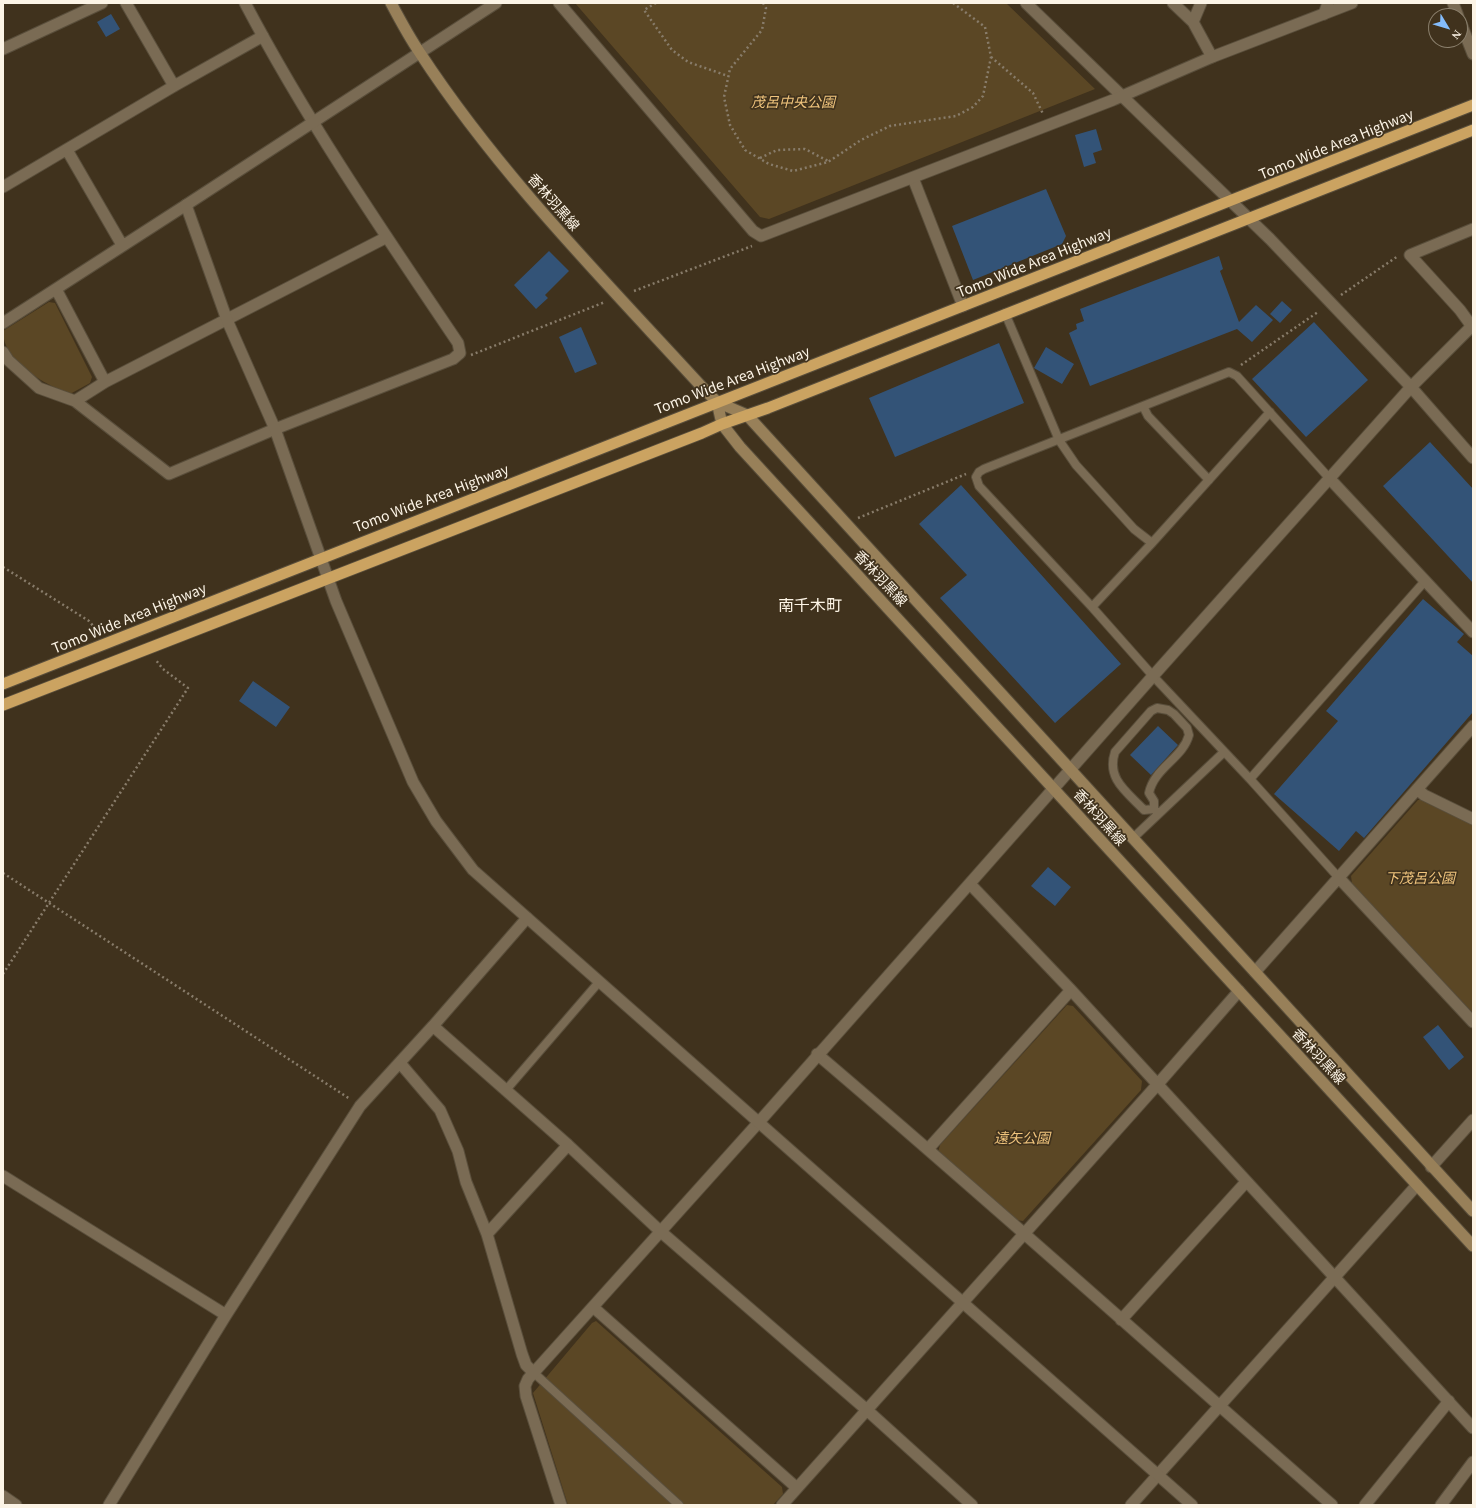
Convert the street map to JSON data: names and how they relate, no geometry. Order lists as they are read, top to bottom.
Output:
{
  "streets": {
    "highway": ["Tomo Wide Area Highway"],
    "main road": ["香林羽黒線"]
  },
  "crossings": [
    ["Tomo Wide Area Highway", "香林羽黒線"]
  ],
  "districts": ["南千木町"],
  "parks": ["茂呂中央公園", "下茂呂公園", "遠矢公園"],
  "north": "bottom right"
}
